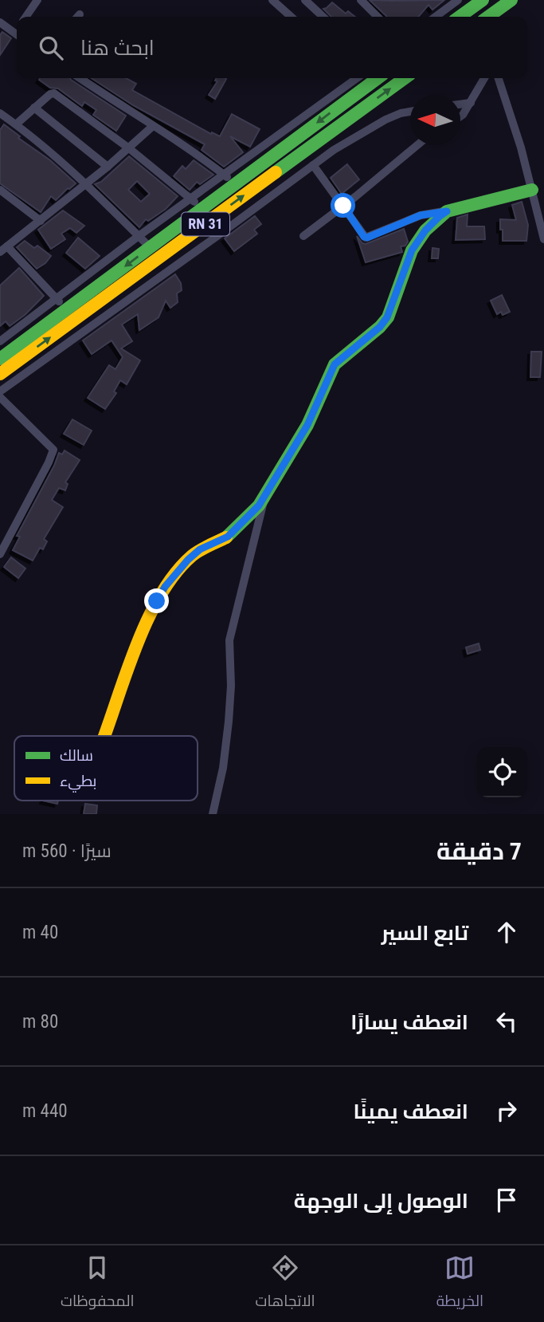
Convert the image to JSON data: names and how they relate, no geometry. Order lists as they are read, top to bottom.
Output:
{
  "streets": {
    "main road": ["RN 31"]
  },
  "legend": ["سالك", "بطيء"],
  "north": "left",
  "page": {
    "search": "ابحث هنا",
    "heading": ["7 دقيقة", "سيرًا · 560 m"],
    "list": [
      ["تابع السير", "40 m"],
      ["انعطف يسارًا", "80 m"],
      ["انعطف يمينًا", "440 m"],
      "الوصول إلى الوجهة"
    ],
    "nav": ["الخريطة", "الاتجاهات", "المحفوظات"]
  }
}
